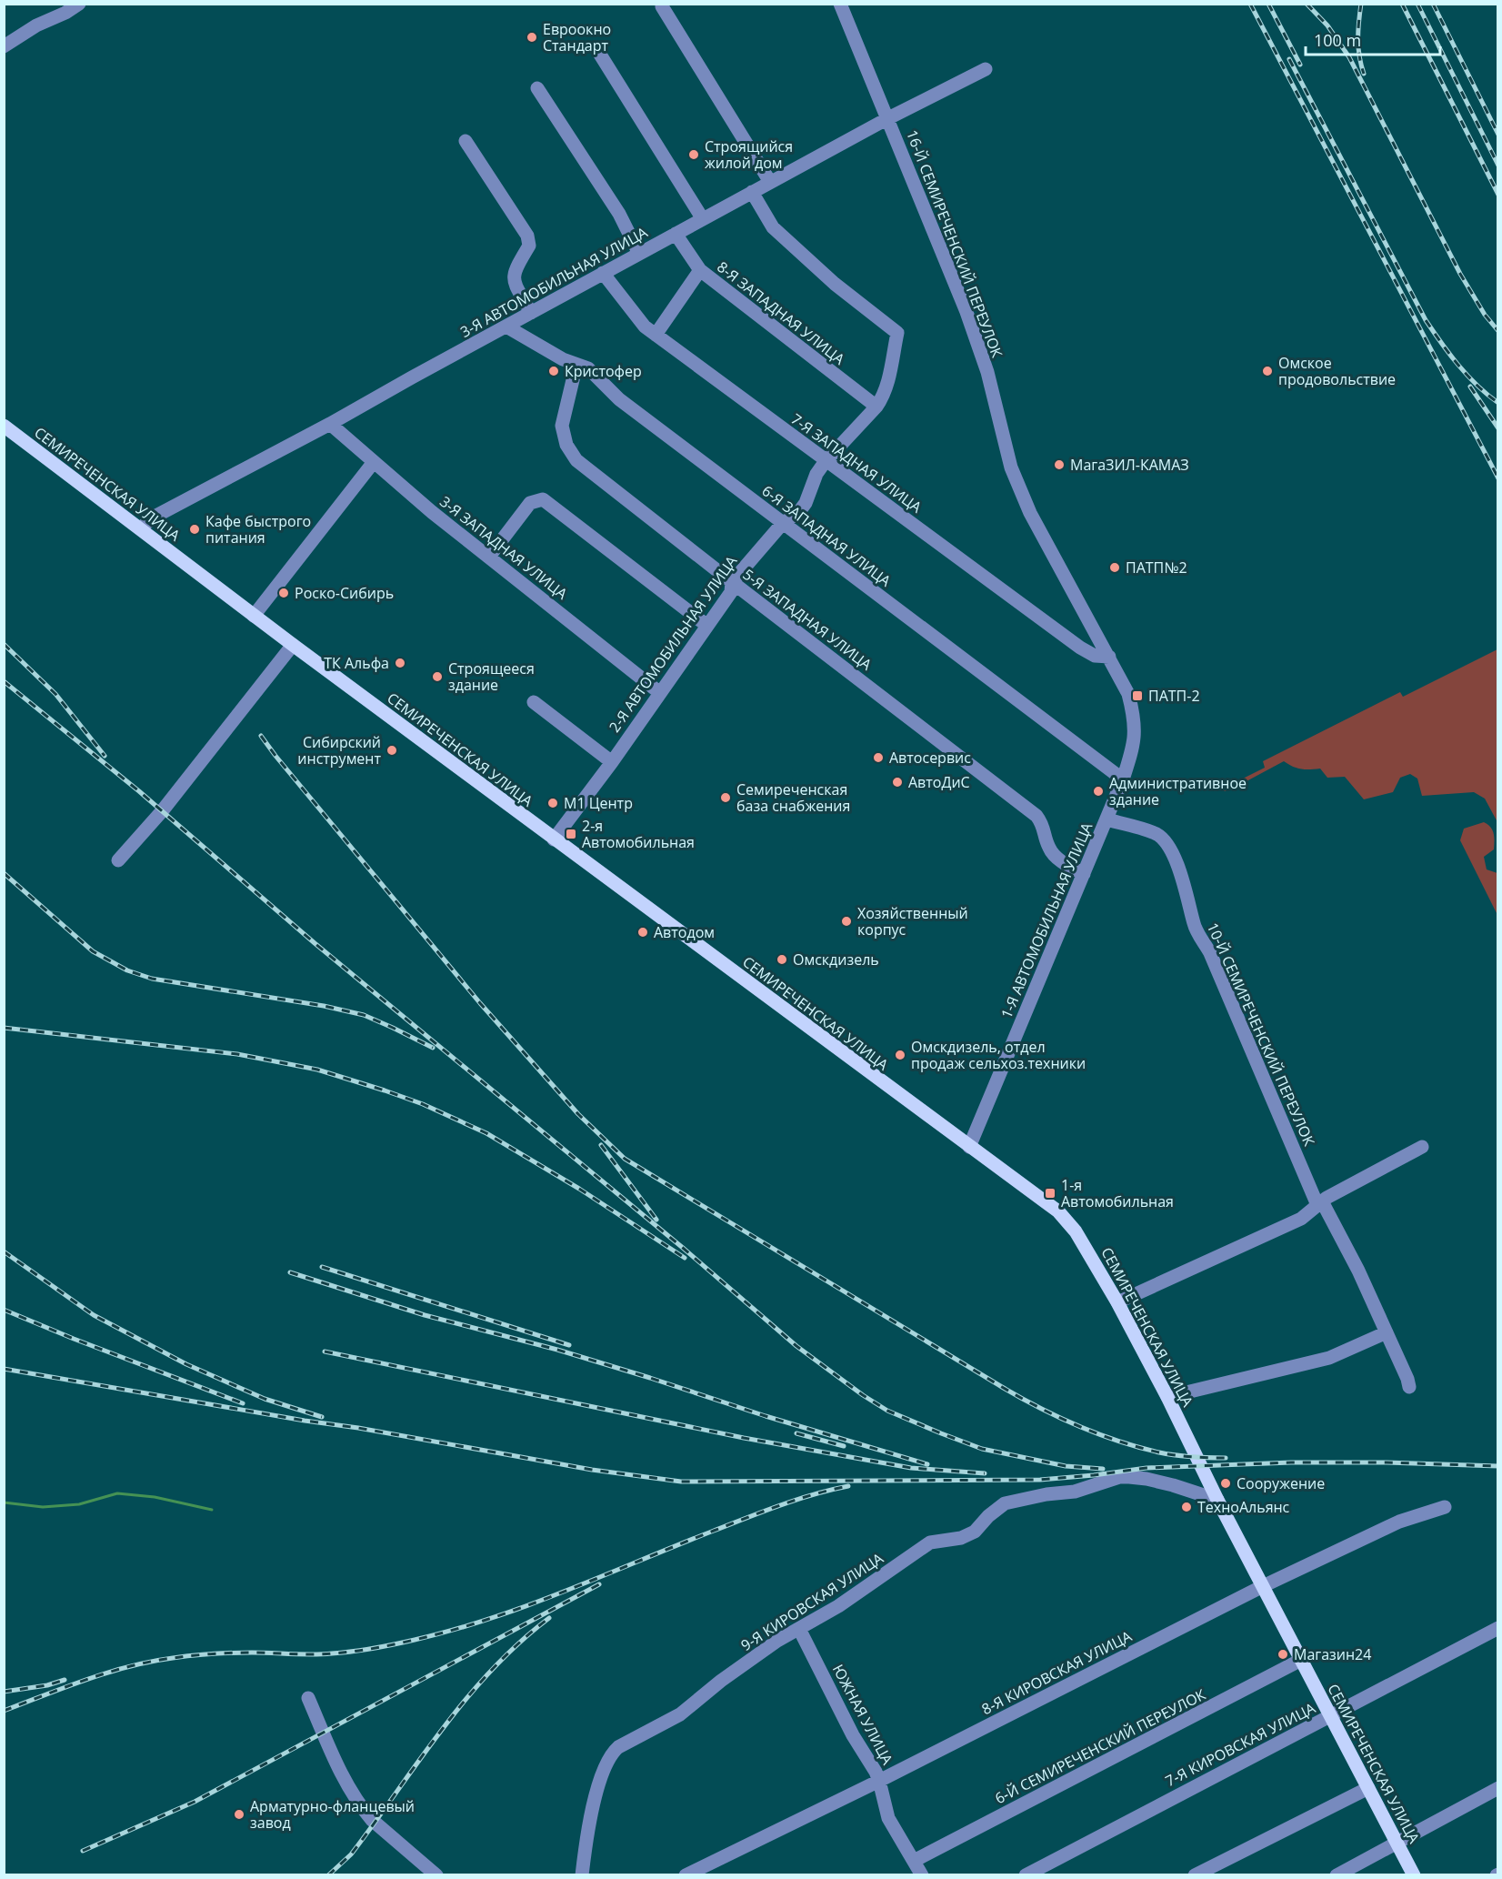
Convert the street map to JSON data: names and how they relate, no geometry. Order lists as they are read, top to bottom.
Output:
{
  "streets": {
    "main road": ["СЕМИРЕЧЕНСКАЯ УЛИЦА"],
    "street": [
      "16-Й СЕМИРЕЧЕНСКИЙ ПЕРЕУЛОК",
      "3-Я АВТОМОБИЛЬНАЯ УЛИЦА",
      "8-Я ЗАПАДНАЯ УЛИЦА",
      "7-Я ЗАПАДНАЯ УЛИЦА",
      "6-Я ЗАПАДНАЯ УЛИЦА",
      "3-Я ЗАПАДНАЯ УЛИЦА",
      "5-Я ЗАПАДНАЯ УЛИЦА",
      "2-Я АВТОМОБИЛЬНАЯ УЛИЦА",
      "1-Я АВТОМОБИЛЬНАЯ УЛИЦА",
      "10-Й СЕМИРЕЧЕНСКИЙ ПЕРЕУЛОК",
      "9-Я КИРОВСКАЯ УЛИЦА",
      "8-Я КИРОВСКАЯ УЛИЦА",
      "ЮЖНАЯ УЛИЦА",
      "7-Я КИРОВСКАЯ УЛИЦА",
      "6-Й СЕМИРЕЧЕНСКИЙ ПЕРЕУЛОК"
    ]
  },
  "crossings": [
    ["16-Й СЕМИРЕЧЕНСКИЙ ПЕРЕУЛОК", "3-Я АВТОМОБИЛЬНАЯ УЛИЦА"],
    ["16-Й СЕМИРЕЧЕНСКИЙ ПЕРЕУЛОК", "7-Я ЗАПАДНАЯ УЛИЦА"],
    ["16-Й СЕМИРЕЧЕНСКИЙ ПЕРЕУЛОК", "1-Я АВТОМОБИЛЬНАЯ УЛИЦА"],
    ["3-Я АВТОМОБИЛЬНАЯ УЛИЦА", "8-Я ЗАПАДНАЯ УЛИЦА"],
    ["3-Я АВТОМОБИЛЬНАЯ УЛИЦА", "7-Я ЗАПАДНАЯ УЛИЦА"],
    ["3-Я АВТОМОБИЛЬНАЯ УЛИЦА", "СЕМИРЕЧЕНСКАЯ УЛИЦА"],
    ["3-Я АВТОМОБИЛЬНАЯ УЛИЦА", "6-Я ЗАПАДНАЯ УЛИЦА"],
    ["3-Я АВТОМОБИЛЬНАЯ УЛИЦА", "3-Я ЗАПАДНАЯ УЛИЦА"],
    ["3-Я АВТОМОБИЛЬНАЯ УЛИЦА", "2-Я АВТОМОБИЛЬНАЯ УЛИЦА"],
    ["8-Я ЗАПАДНАЯ УЛИЦА", "2-Я АВТОМОБИЛЬНАЯ УЛИЦА"],
    ["7-Я ЗАПАДНАЯ УЛИЦА", "2-Я АВТОМОБИЛЬНАЯ УЛИЦА"],
    ["СЕМИРЕЧЕНСКАЯ УЛИЦА", "2-Я АВТОМОБИЛЬНАЯ УЛИЦА"],
    ["СЕМИРЕЧЕНСКАЯ УЛИЦА", "1-Я АВТОМОБИЛЬНАЯ УЛИЦА"],
    ["СЕМИРЕЧЕНСКАЯ УЛИЦА", "9-Я КИРОВСКАЯ УЛИЦА"],
    ["СЕМИРЕЧЕНСКАЯ УЛИЦА", "8-Я КИРОВСКАЯ УЛИЦА"],
    ["СЕМИРЕЧЕНСКАЯ УЛИЦА", "7-Я КИРОВСКАЯ УЛИЦА"],
    ["СЕМИРЕЧЕНСКАЯ УЛИЦА", "6-Й СЕМИРЕЧЕНСКИЙ ПЕРЕУЛОК"],
    ["6-Я ЗАПАДНАЯ УЛИЦА", "5-Я ЗАПАДНАЯ УЛИЦА"],
    ["6-Я ЗАПАДНАЯ УЛИЦА", "2-Я АВТОМОБИЛЬНАЯ УЛИЦА"],
    ["6-Я ЗАПАДНАЯ УЛИЦА", "1-Я АВТОМОБИЛЬНАЯ УЛИЦА"],
    ["3-Я ЗАПАДНАЯ УЛИЦА", "2-Я АВТОМОБИЛЬНАЯ УЛИЦА"],
    ["5-Я ЗАПАДНАЯ УЛИЦА", "2-Я АВТОМОБИЛЬНАЯ УЛИЦА"],
    ["5-Я ЗАПАДНАЯ УЛИЦА", "1-Я АВТОМОБИЛЬНАЯ УЛИЦА"],
    ["1-Я АВТОМОБИЛЬНАЯ УЛИЦА", "10-Й СЕМИРЕЧЕНСКИЙ ПЕРЕУЛОК"],
    ["9-Я КИРОВСКАЯ УЛИЦА", "ЮЖНАЯ УЛИЦА"],
    ["8-Я КИРОВСКАЯ УЛИЦА", "ЮЖНАЯ УЛИЦА"],
    ["ЮЖНАЯ УЛИЦА", "6-Й СЕМИРЕЧЕНСКИЙ ПЕРЕУЛОК"]
  ],
  "places": {
    "other": [
      "Евроокно Стандарт",
      "Строящийся жилой дом",
      "Кристофер",
      "Омское продовольствие",
      "МагаЗИЛ-КАМАЗ",
      "Кафе быстрого питания",
      "ПАТП№2",
      "Роско-Сибирь",
      "ТК Альфа",
      "Строящееся здание",
      "Сибирский инструмент",
      "Автосервис",
      "АвтоДиС",
      "Административное здание",
      "Семиреченская база снабжения",
      "М1 Центр",
      "Хозяйственный корпус",
      "Автодом",
      "Омскдизель",
      "Омскдизель, отдел продаж сельхоз.техники",
      "Сооружение",
      "ТехноАльянс",
      "Магазин24",
      "Арматурно-фланцевый завод"
    ],
    "transit": ["ПАТП-2", "2-я Автомобильная", "1-я Автомобильная"]
  },
  "scale_bar": "100 m"
}
